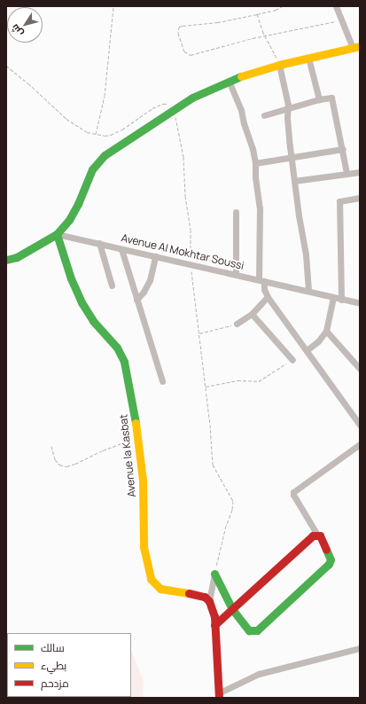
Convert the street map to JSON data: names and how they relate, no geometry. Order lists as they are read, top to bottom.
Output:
{
  "streets": {
    "street": ["Avenue Al Mokhtar Soussi", "Avenue la Kasbat"]
  },
  "crossings": [
    ["Avenue Al Mokhtar Soussi", "Avenue la Kasbat"]
  ],
  "legend": ["سالك", "بطيء", "مزدحم"],
  "north": "bottom left"
}
